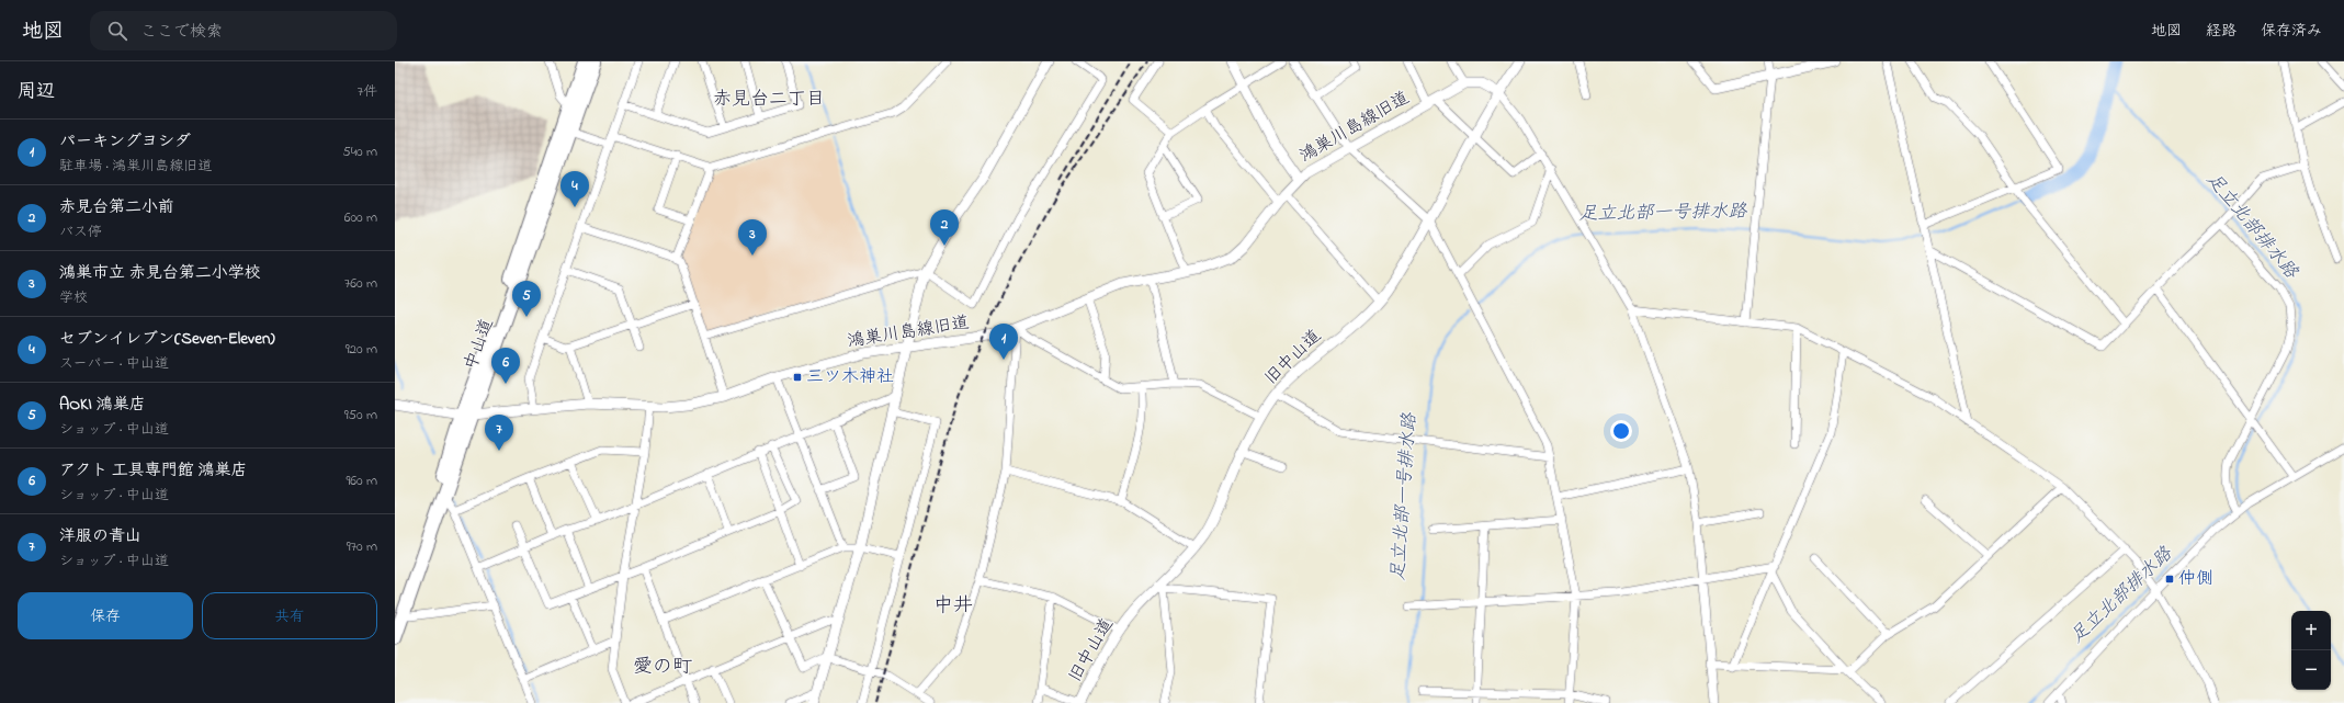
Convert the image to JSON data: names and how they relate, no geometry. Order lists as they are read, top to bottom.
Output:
{
  "streets": {
    "highway": ["中山道"],
    "street": ["鴻巣川島線旧道", "旧中山道"]
  },
  "crossings": [
    ["鴻巣川島線旧道", "中山道"]
  ],
  "districts": ["赤見台二丁目", "中井", "愛の町"],
  "water": ["足立北部一号排水路", "足立北部排水路"],
  "places": {
    "transit": ["三ツ木神社", "仲側"]
  },
  "page": {
    "header": "地図",
    "search": "ここで検索",
    "nav": ["地図", "経路", "保存済み"],
    "heading": ["周辺", "7件"],
    "list": [
      {
        "mark": "1",
        "name": "パーキングヨシダ",
        "note": "駐車場 · 鴻巣川島線旧道",
        "value": "540 m"
      },
      {
        "mark": "2",
        "name": "赤見台第二小前",
        "note": "バス停",
        "value": "600 m"
      },
      {
        "mark": "3",
        "name": "鴻巣市立 赤見台第二小学校",
        "note": "学校",
        "value": "760 m"
      },
      {
        "mark": "4",
        "name": "セブンイレブン(Seven-Eleven)",
        "note": "スーパー · 中山道",
        "value": "920 m"
      },
      {
        "mark": "5",
        "name": "AOKI 鴻巣店",
        "note": "ショップ · 中山道",
        "value": "950 m"
      },
      {
        "mark": "6",
        "name": "アクト 工具専門館 鴻巣店",
        "note": "ショップ · 中山道",
        "value": "960 m"
      },
      {
        "mark": "7",
        "name": "洋服の青山",
        "note": "ショップ · 中山道",
        "value": "970 m"
      }
    ],
    "pins": [
      "4",
      "2",
      "3",
      "5",
      "1",
      "6",
      "7"
    ],
    "buttons": ["保存", "共有"],
    "map_buttons": ["+", "−"]
  }
}
